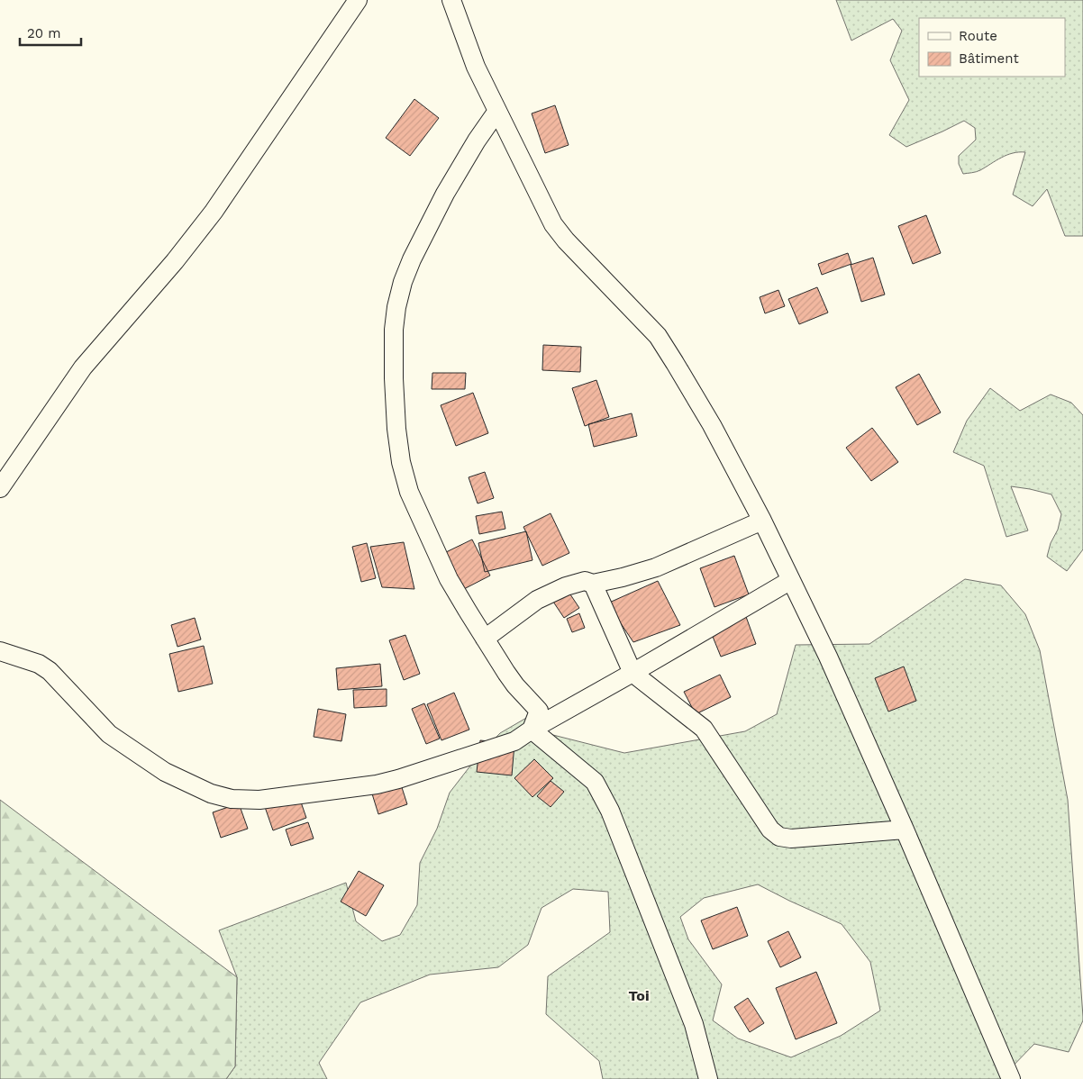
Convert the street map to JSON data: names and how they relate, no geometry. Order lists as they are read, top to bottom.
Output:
{
  "districts": ["Toi"],
  "legend": ["Route", "Bâtiment"],
  "scale_bar": "20 m"
}
